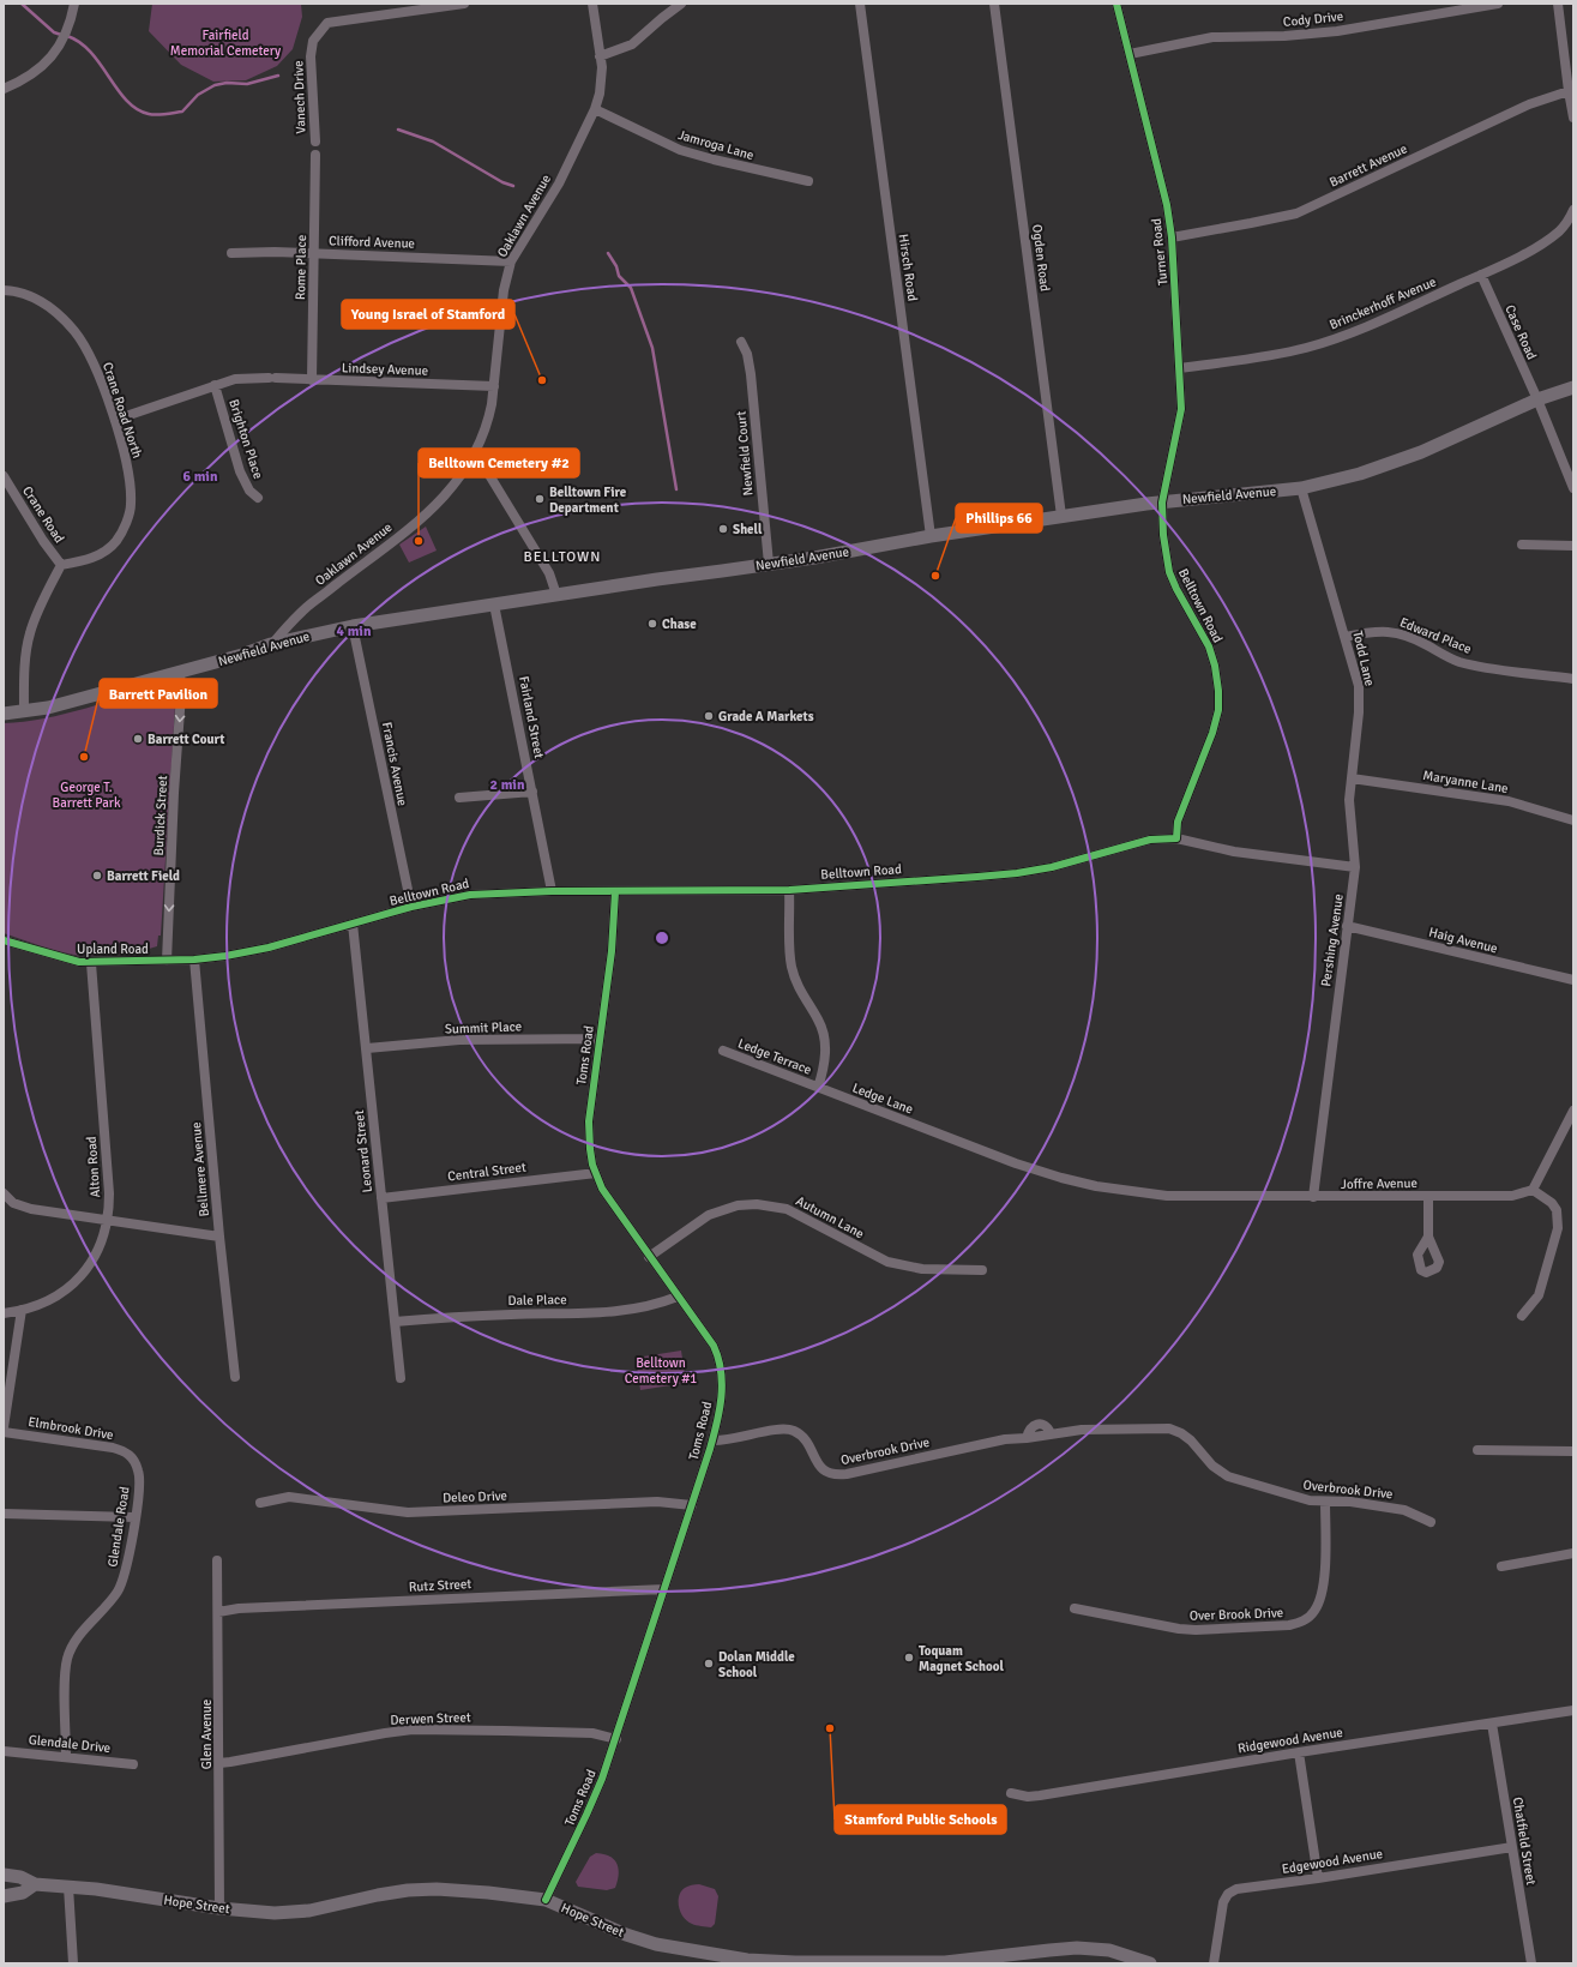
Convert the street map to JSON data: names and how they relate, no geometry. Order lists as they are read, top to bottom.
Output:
{
  "streets": {
    "main road": ["Newfield Avenue", "Hope Street"],
    "street": [
      "Cody Drive",
      "Vanech Drive",
      "Jamroga Lane",
      "Barrett Avenue",
      "Oaklawn Avenue",
      "Clifford Avenue",
      "Turner Road",
      "Ogden Road",
      "Rome Place",
      "Hirsch Road",
      "Brinckerhoff Avenue",
      "Case Road",
      "Lindsey Avenue",
      "Crane Road North",
      "Brighton Place",
      "Newfield Court",
      "Crane Road",
      "Belltown Road",
      "Edward Place",
      "Todd Lane",
      "Fairland Street",
      "Francis Avenue",
      "Maryanne Lane",
      "Burdick Street",
      "Pershing Avenue",
      "Haig Avenue",
      "Upland Road",
      "Summit Place",
      "Toms Road",
      "Ledge Terrace",
      "Ledge Lane",
      "Leonard Street",
      "Alton Road",
      "Bellmere Avenue",
      "Central Street",
      "Joffre Avenue",
      "Autumn Lane",
      "Dale Place",
      "Elmbrook Drive",
      "Overbrook Drive",
      "Deleo Drive",
      "Glendale Road",
      "Rutz Street",
      "Over Brook Drive",
      "Derwen Street",
      "Glen Avenue",
      "Ridgewood Avenue",
      "Glendale Drive",
      "Chatfield Street",
      "Edgewood Avenue"
    ]
  },
  "crossings": [
    ["Cody Drive", "Turner Road"],
    ["Jamroga Lane", "Oaklawn Avenue"],
    ["Barrett Avenue", "Turner Road"],
    ["Oaklawn Avenue", "Clifford Avenue"],
    ["Oaklawn Avenue", "Lindsey Avenue"],
    ["Oaklawn Avenue", "Newfield Avenue"],
    ["Clifford Avenue", "Rome Place"],
    ["Turner Road", "Brinckerhoff Avenue"],
    ["Turner Road", "Newfield Avenue"],
    ["Turner Road", "Belltown Road"],
    ["Ogden Road", "Newfield Avenue"],
    ["Rome Place", "Lindsey Avenue"],
    ["Hirsch Road", "Newfield Avenue"],
    ["Brinckerhoff Avenue", "Case Road"],
    ["Case Road", "Newfield Avenue"],
    ["Lindsey Avenue", "Crane Road North"],
    ["Lindsey Avenue", "Brighton Place"],
    ["Crane Road North", "Crane Road"],
    ["Newfield Court", "Newfield Avenue"],
    ["Newfield Avenue", "Belltown Road"],
    ["Newfield Avenue", "Todd Lane"],
    ["Newfield Avenue", "Fairland Street"],
    ["Newfield Avenue", "Francis Avenue"],
    ["Newfield Avenue", "Burdick Street"],
    ["Belltown Road", "Fairland Street"],
    ["Belltown Road", "Francis Avenue"],
    ["Belltown Road", "Upland Road"],
    ["Belltown Road", "Toms Road"],
    ["Belltown Road", "Leonard Street"],
    ["Belltown Road", "Bellmere Avenue"],
    ["Edward Place", "Todd Lane"],
    ["Todd Lane", "Maryanne Lane"],
    ["Todd Lane", "Pershing Avenue"],
    ["Burdick Street", "Upland Road"],
    ["Pershing Avenue", "Haig Avenue"],
    ["Pershing Avenue", "Joffre Avenue"],
    ["Upland Road", "Alton Road"],
    ["Upland Road", "Bellmere Avenue"],
    ["Summit Place", "Toms Road"],
    ["Summit Place", "Leonard Street"],
    ["Toms Road", "Central Street"],
    ["Toms Road", "Autumn Lane"],
    ["Toms Road", "Dale Place"],
    ["Toms Road", "Overbrook Drive"],
    ["Toms Road", "Deleo Drive"],
    ["Toms Road", "Rutz Street"],
    ["Toms Road", "Derwen Street"],
    ["Toms Road", "Hope Street"],
    ["Ledge Terrace", "Ledge Lane"],
    ["Ledge Lane", "Joffre Avenue"],
    ["Leonard Street", "Central Street"],
    ["Leonard Street", "Dale Place"],
    ["Elmbrook Drive", "Glendale Road"],
    ["Overbrook Drive", "Over Brook Drive"],
    ["Glendale Road", "Glendale Drive"],
    ["Rutz Street", "Glen Avenue"],
    ["Derwen Street", "Glen Avenue"],
    ["Glen Avenue", "Hope Street"],
    ["Ridgewood Avenue", "Chatfield Street"],
    ["Chatfield Street", "Edgewood Avenue"]
  ],
  "one_way": ["Burdick Street"],
  "districts": ["BELLTOWN"],
  "parks": ["Fairfield Memorial Cemetery", "George T. Barrett Park", "Belltown Cemetery #1"],
  "places": [
    "Young Israel of Stamford",
    "Belltown Fire Department",
    "Shell",
    "Belltown Cemetery #2",
    "Phillips 66",
    "Chase",
    "Grade A Markets",
    "Barrett Court",
    "Barrett Pavilion",
    "Barrett Field",
    "Toquam Magnet School",
    "Dolan Middle School",
    "Stamford Public Schools"
  ],
  "rings": ["6 min", "4 min", "2 min"]
}
